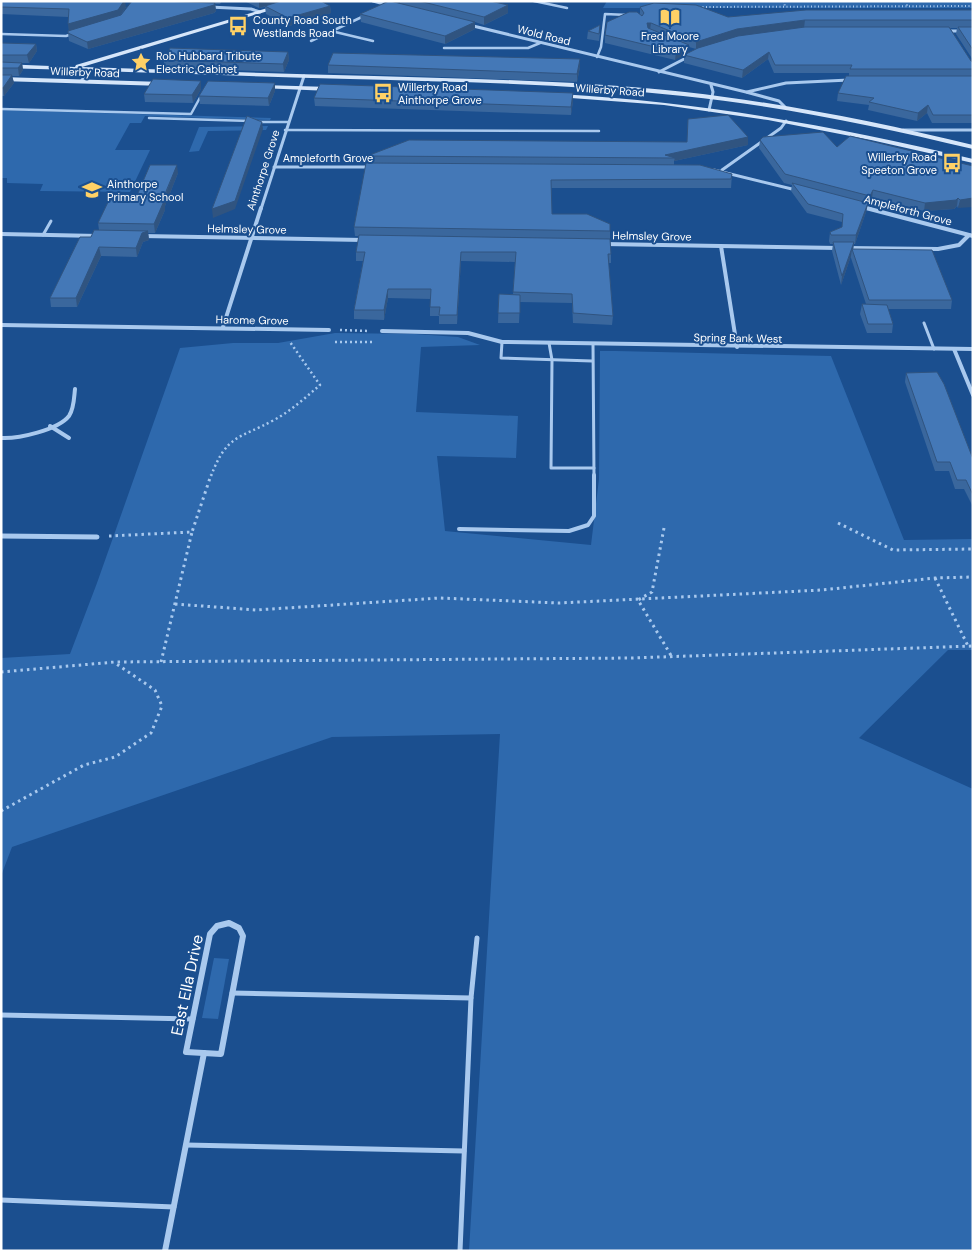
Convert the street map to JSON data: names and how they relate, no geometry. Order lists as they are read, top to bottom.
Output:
{
  "streets": {
    "street": [
      "Wold Road",
      "Willerby Road",
      "Ampleforth Grove",
      "Ainthorpe Grove",
      "Helmsley Grove",
      "Harome Grove",
      "Spring Bank West",
      "East Ella Drive"
    ]
  },
  "crossings": [
    ["Wold Road", "Willerby Road"],
    ["Willerby Road", "Ainthorpe Grove"],
    ["Ampleforth Grove", "Ainthorpe Grove"],
    ["Ampleforth Grove", "Helmsley Grove"],
    ["Ainthorpe Grove", "Helmsley Grove"],
    ["Ainthorpe Grove", "Harome Grove"]
  ],
  "places": {
    "library": ["Fred Moore Library"],
    "bus stop": ["County Road South Westlands Road", "Willerby Road Ainthorpe Grove", "Willerby Road Speeton Grove"],
    "place": ["Rob Hubbard Tribute Electric Cabinet"],
    "school or university": ["Ainthorpe Primary School"]
  }
}
